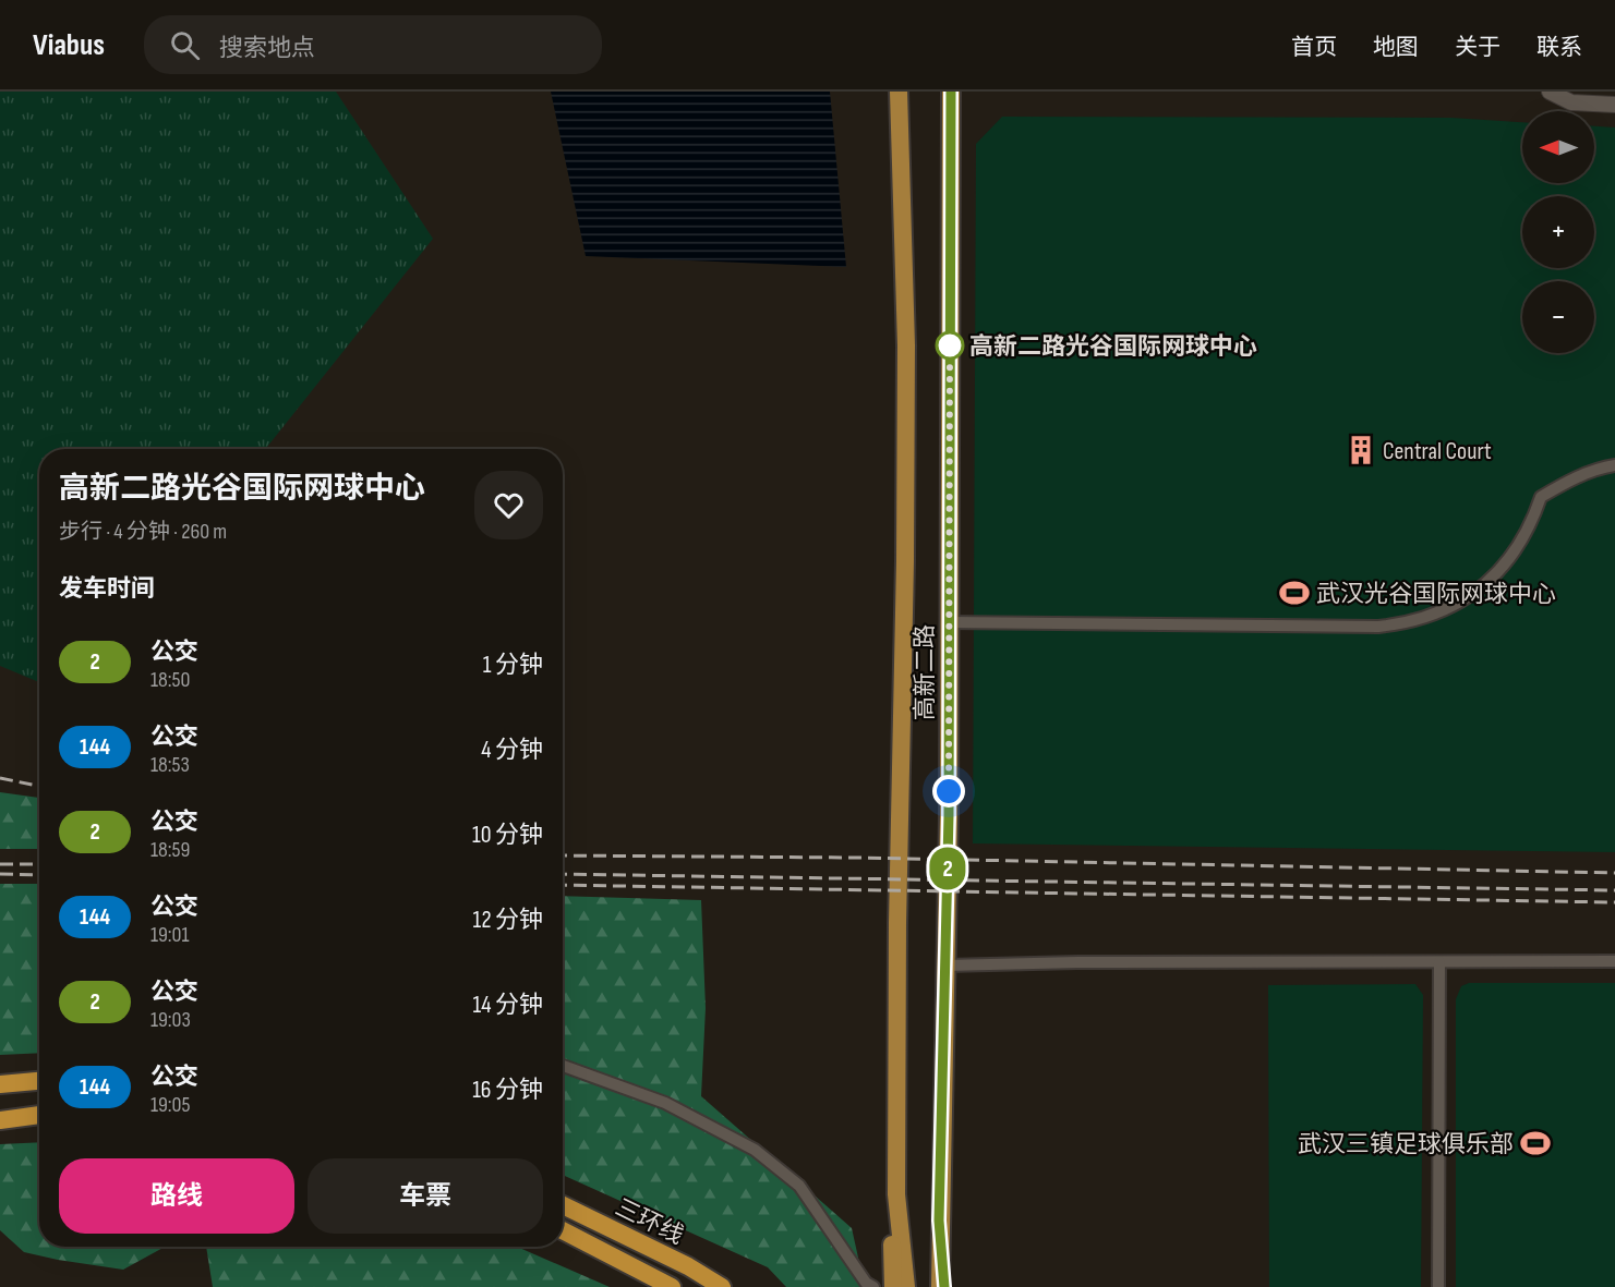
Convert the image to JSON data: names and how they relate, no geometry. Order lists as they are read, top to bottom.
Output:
{
  "streets": {
    "highway": ["三环线"],
    "main road": ["高新二路"]
  },
  "places": {
    "other": ["高新二路光谷国际网球中心"],
    "building": ["Central Court"],
    "sports": ["武汉光谷国际网球中心", "武汉三镇足球俱乐部"]
  },
  "lines": ["bus line 2"],
  "north": "left",
  "page": {
    "header": "Viabus",
    "search": "搜索地点",
    "nav": [
      "首页",
      "地图",
      "关于",
      "联系"
    ],
    "on_map": "2",
    "map_buttons": ["+", "−"],
    "heading": [
      ["高新二路光谷国际网球中心", "步行 · 4 分钟 · 260 m"],
      "发车时间"
    ],
    "list": [
      {
        "mark": "2",
        "name": "公交",
        "note": "18:50",
        "value": "1 分钟"
      },
      {
        "mark": "144",
        "name": "公交",
        "note": "18:53",
        "value": "4 分钟"
      },
      {
        "mark": "2",
        "name": "公交",
        "note": "18:59",
        "value": "10 分钟"
      },
      {
        "mark": "144",
        "name": "公交",
        "note": "19:01",
        "value": "12 分钟"
      },
      {
        "mark": "2",
        "name": "公交",
        "note": "19:03",
        "value": "14 分钟"
      },
      {
        "mark": "144",
        "name": "公交",
        "note": "19:05",
        "value": "16 分钟"
      }
    ],
    "buttons": ["路线", "车票"]
  }
}
